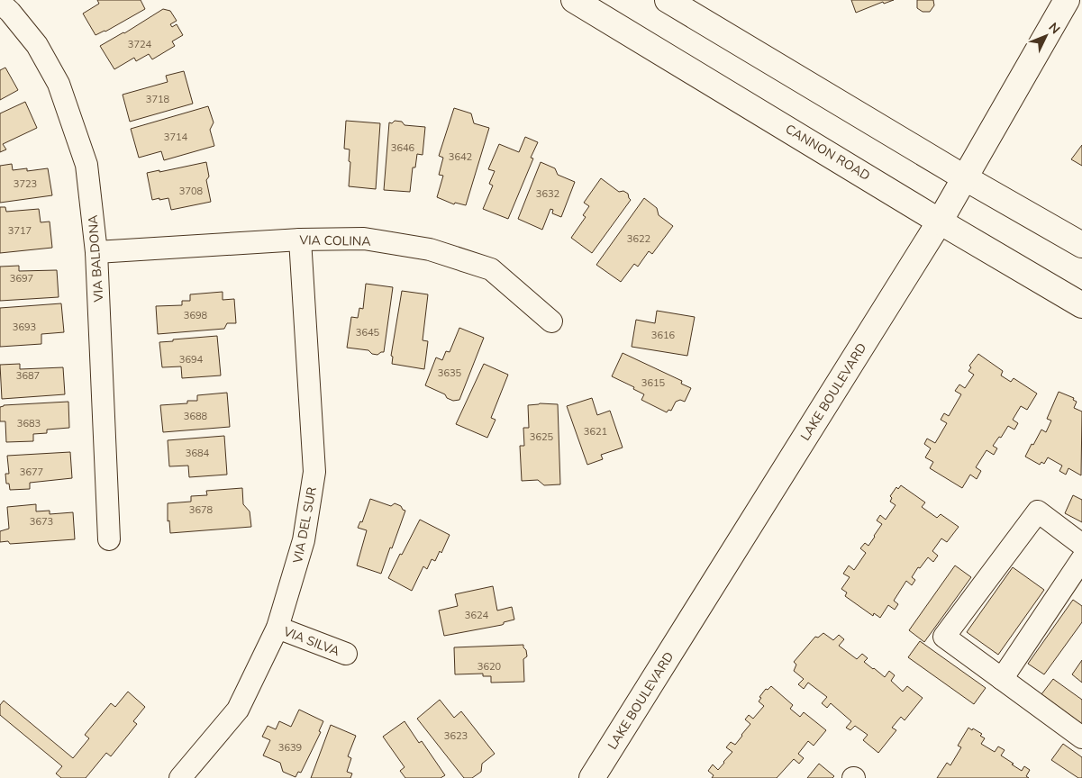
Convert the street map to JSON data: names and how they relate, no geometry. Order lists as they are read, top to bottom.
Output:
{
  "streets": {
    "main road": ["CANNON ROAD", "LAKE BOULEVARD"],
    "street": [
      "VIA COLINA",
      "VIA BALDONA",
      "VIA DEL SUR",
      "VIA SILVA"
    ]
  },
  "crossings": [
    ["CANNON ROAD", "LAKE BOULEVARD"],
    ["VIA COLINA", "VIA BALDONA"],
    ["VIA COLINA", "VIA DEL SUR"],
    ["VIA DEL SUR", "VIA SILVA"]
  ],
  "house_numbers": [
    "3724",
    "3718",
    "3714",
    "3646",
    "3642",
    "3723",
    "3708",
    "3632",
    "3717",
    "3622",
    "3697",
    "3698",
    "3693",
    "3645",
    "3616",
    "3694",
    "3635",
    "3687",
    "3615",
    "3688",
    "3683",
    "3621",
    "3625",
    "3684",
    "3677",
    "3678",
    "3673",
    "3624",
    "3620",
    "3623",
    "3639"
  ],
  "north": "top right"
}
